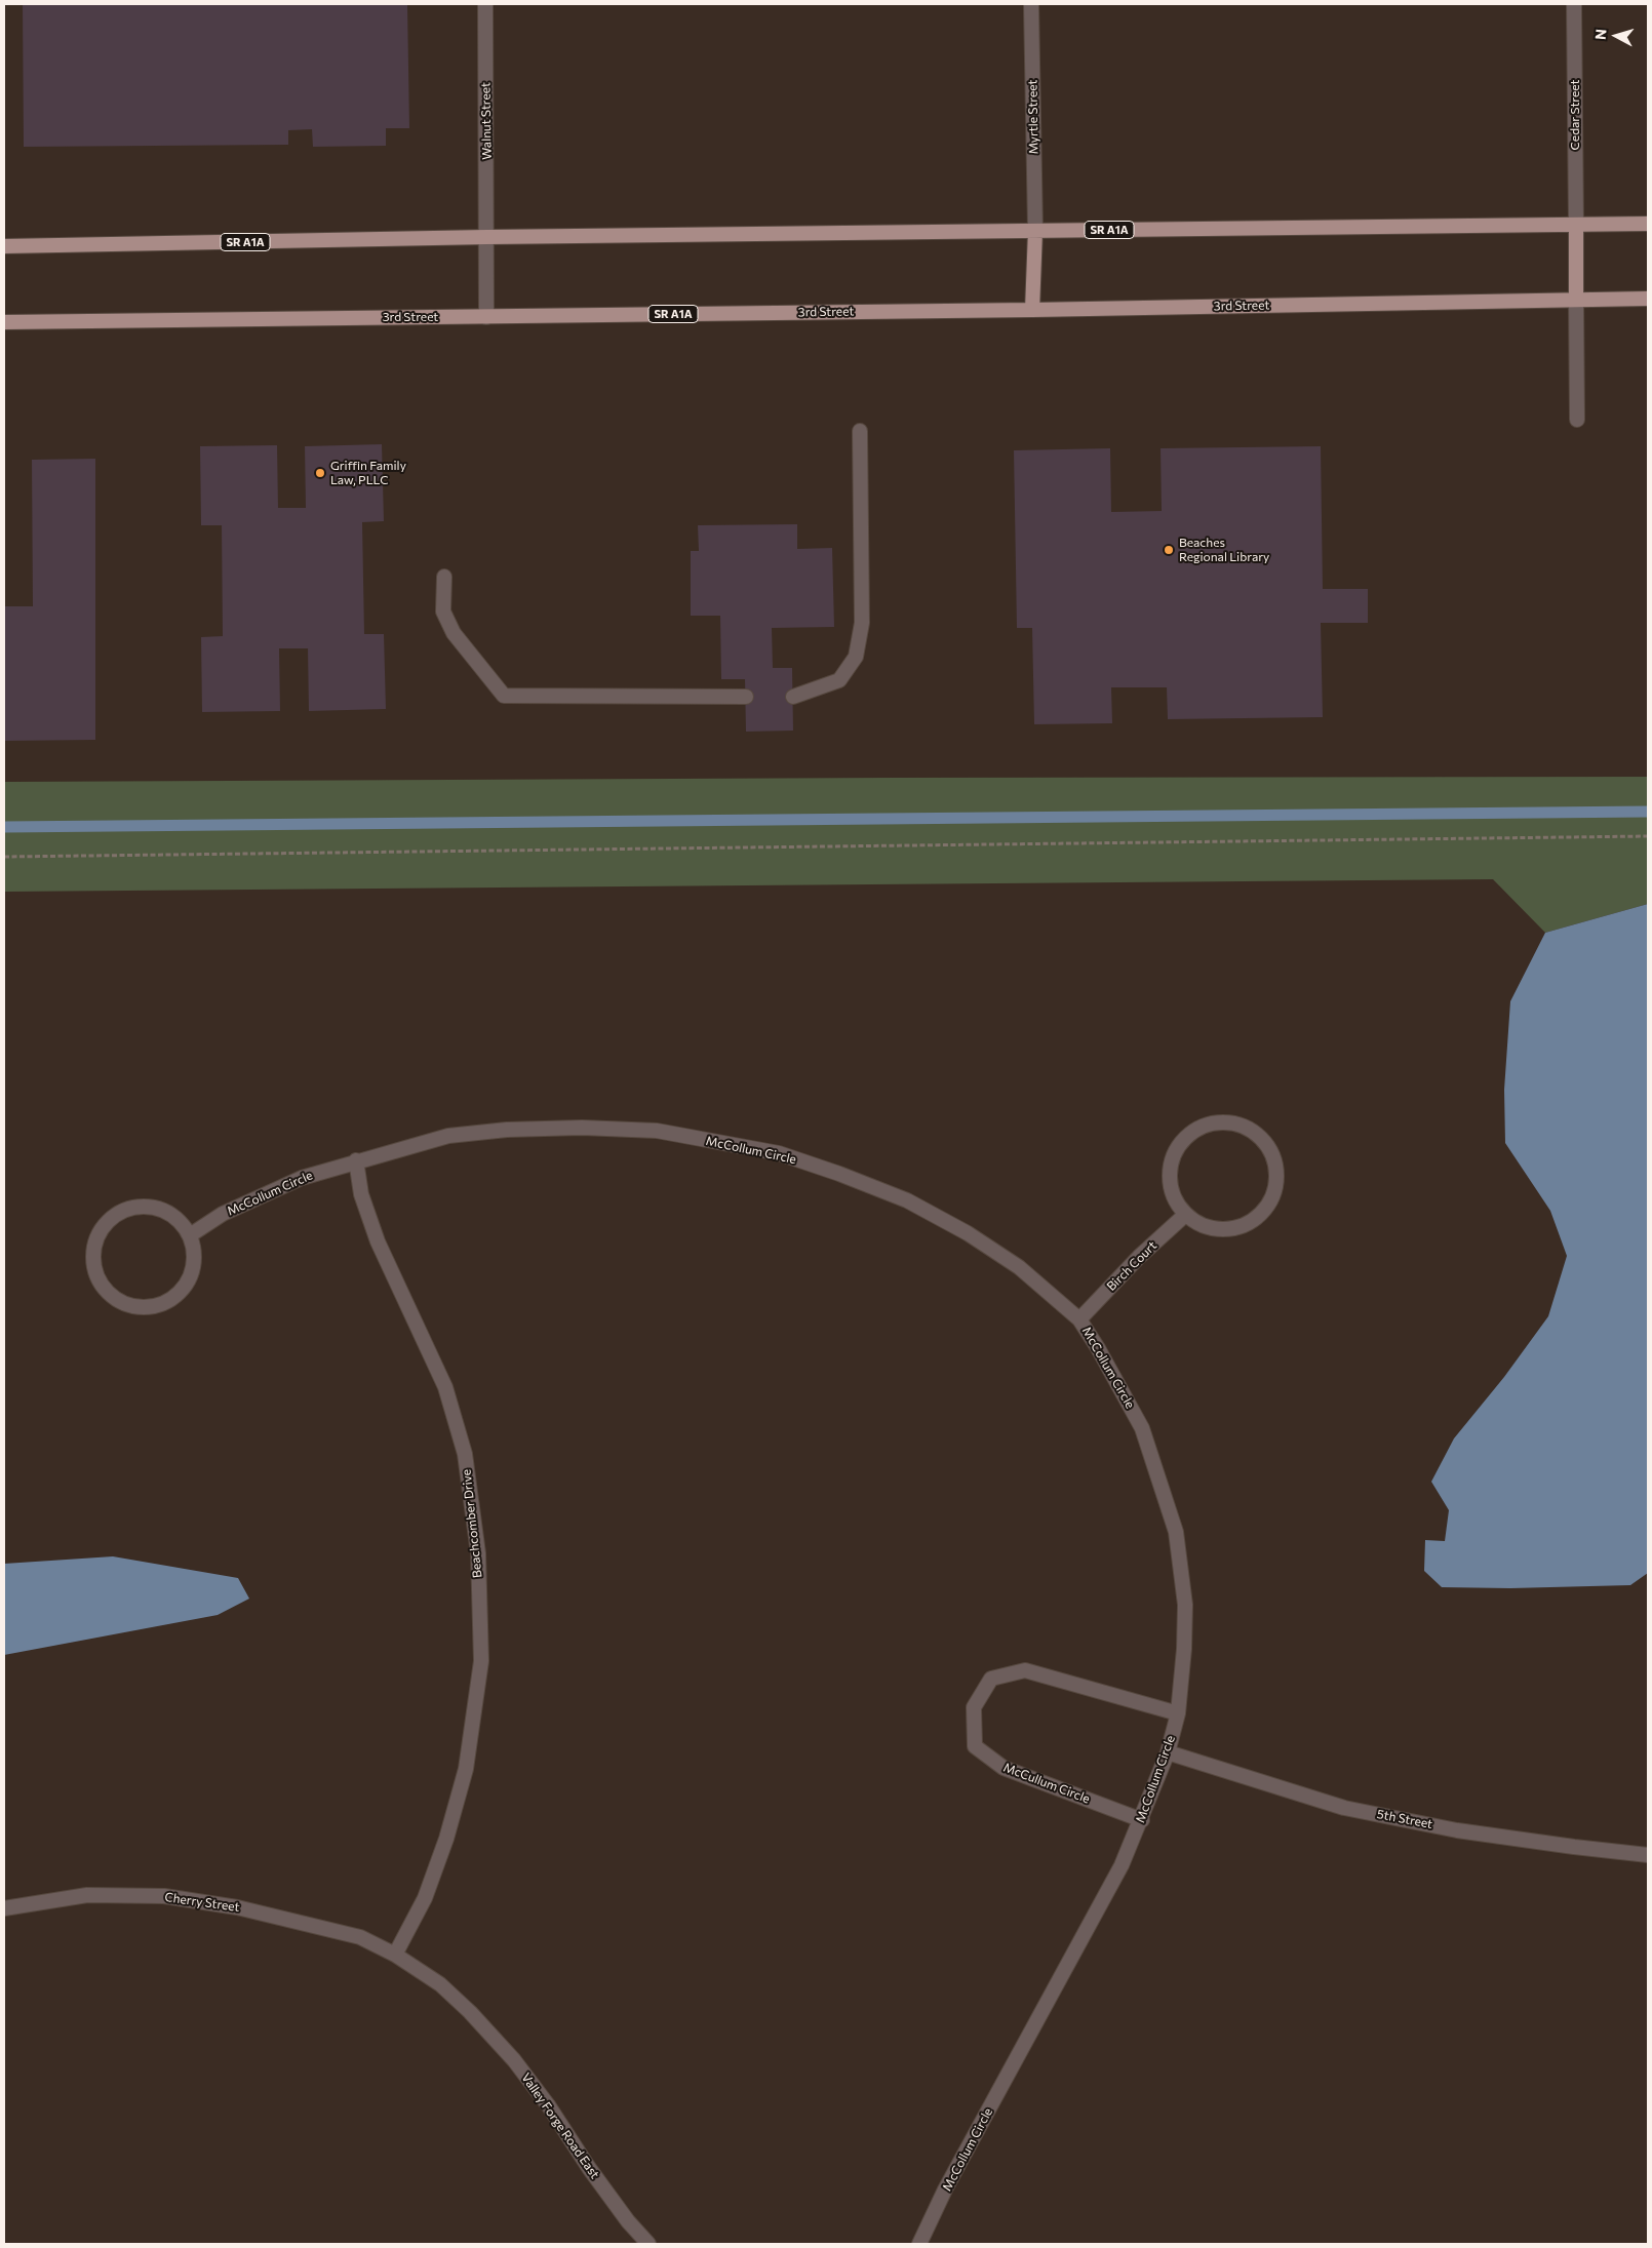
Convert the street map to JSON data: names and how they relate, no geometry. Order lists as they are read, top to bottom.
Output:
{
  "streets": {
    "main road": ["SR A1A", "3rd Street"],
    "street": [
      "Cedar Street",
      "Myrtle Street",
      "Walnut Street",
      "McCollum Circle",
      "Birch Court",
      "Beachcomber Drive",
      "McCullum Circle",
      "5th Street",
      "Cherry Street",
      "Valley Forge Road East"
    ]
  },
  "crossings": [
    ["Cedar Street", "SR A1A"],
    ["Myrtle Street", "SR A1A"],
    ["Walnut Street", "SR A1A"],
    ["Walnut Street", "3rd Street"],
    ["McCollum Circle", "Birch Court"],
    ["McCollum Circle", "Beachcomber Drive"],
    ["McCollum Circle", "McCullum Circle"],
    ["McCollum Circle", "5th Street"],
    ["Beachcomber Drive", "Cherry Street"],
    ["Beachcomber Drive", "Valley Forge Road East"],
    ["Cherry Street", "Valley Forge Road East"]
  ],
  "places": ["Griffin Family Law, PLLC", "Beaches Regional Library"],
  "north": "left"
}
